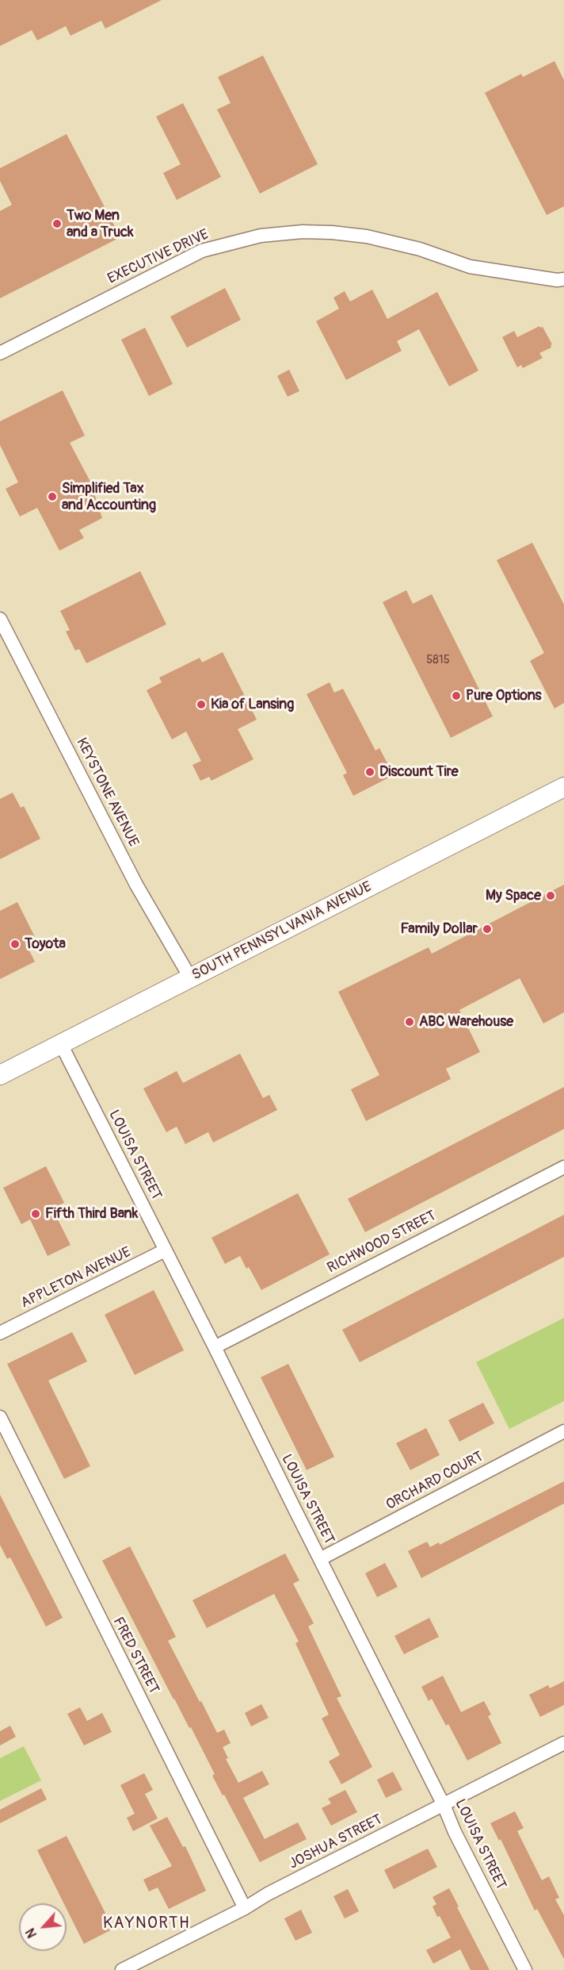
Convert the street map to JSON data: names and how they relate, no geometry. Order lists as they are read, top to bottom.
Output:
{
  "streets": {
    "main road": ["SOUTH PENNSYLVANIA AVENUE"],
    "street": [
      "EXECUTIVE DRIVE",
      "KEYSTONE AVENUE",
      "LOUISA STREET",
      "RICHWOOD STREET",
      "APPLETON AVENUE",
      "ORCHARD COURT",
      "FRED STREET",
      "JOSHUA STREET"
    ]
  },
  "crossings": [
    ["KEYSTONE AVENUE", "SOUTH PENNSYLVANIA AVENUE"],
    ["SOUTH PENNSYLVANIA AVENUE", "LOUISA STREET"],
    ["LOUISA STREET", "RICHWOOD STREET"],
    ["LOUISA STREET", "APPLETON AVENUE"],
    ["LOUISA STREET", "ORCHARD COURT"],
    ["LOUISA STREET", "JOSHUA STREET"],
    ["FRED STREET", "JOSHUA STREET"]
  ],
  "districts": ["KAYNORTH"],
  "places": [
    "Two Men and a Truck",
    "Simplified Tax and Accounting",
    "Pure Options",
    "Kia of Lansing",
    "Discount Tire",
    "My Space",
    "Family Dollar",
    "Toyota",
    "ABC Warehouse",
    "Fifth Third Bank"
  ],
  "house_numbers": ["5815"],
  "north": "bottom left"
}
